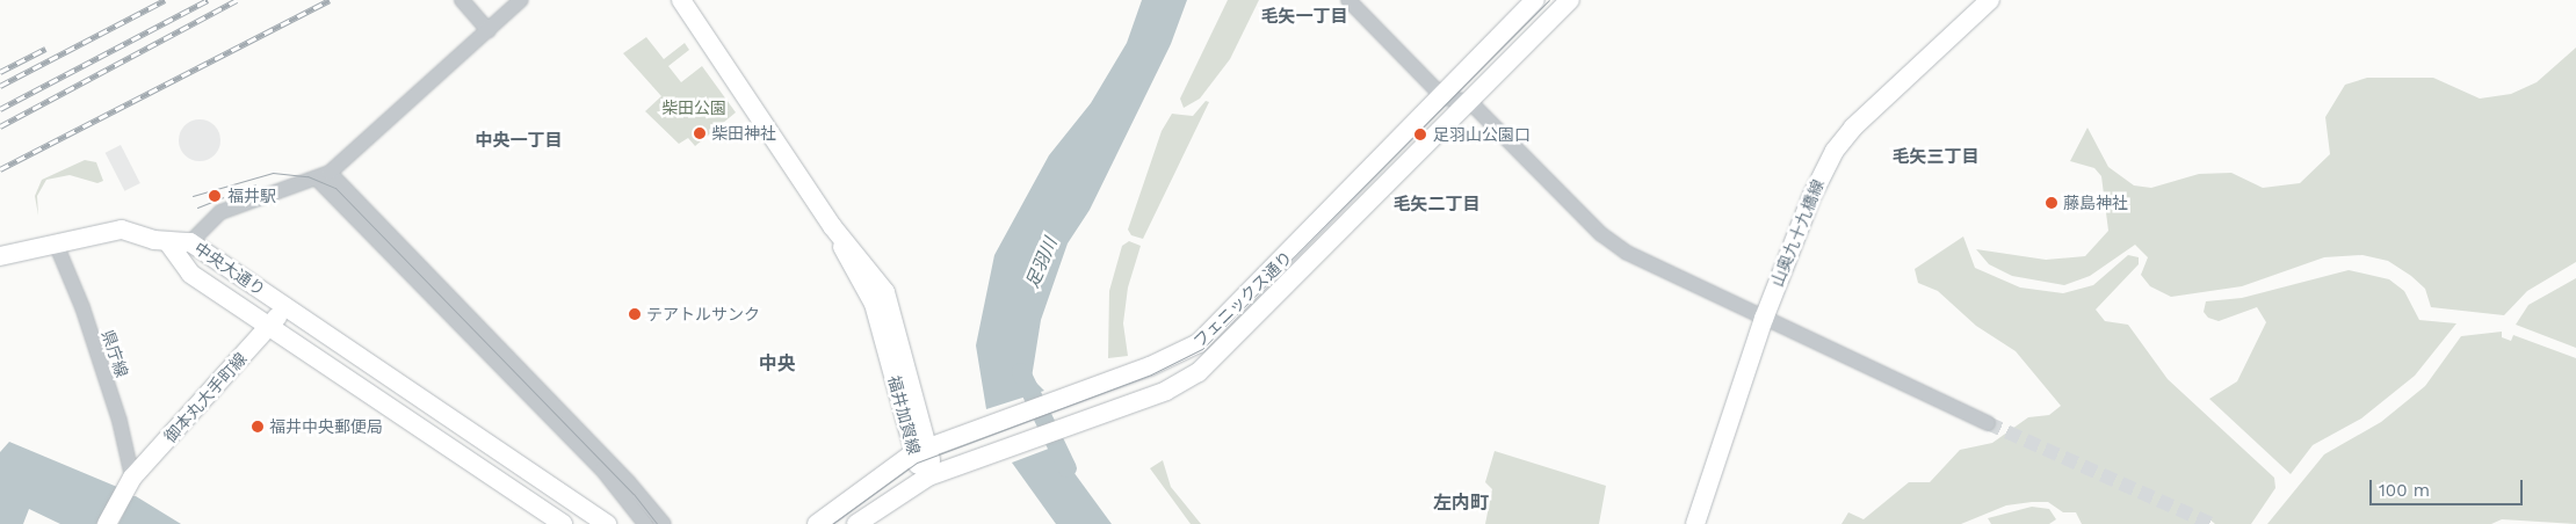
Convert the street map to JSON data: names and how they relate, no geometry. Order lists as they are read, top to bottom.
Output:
{
  "streets": {
    "main road": [
      "山奥九十九橋線",
      "中央大通り",
      "フェニックス通り",
      "御本丸大手町線",
      "福井加賀線"
    ],
    "street": ["県庁線"]
  },
  "crossings": [
    ["中央大通り", "御本丸大手町線"],
    ["フェニックス通り", "福井加賀線"],
    ["県庁線", "御本丸大手町線"]
  ],
  "districts": [
    "毛矢一丁目",
    "中央一丁目",
    "毛矢三丁目",
    "毛矢二丁目",
    "中央",
    "左内町"
  ],
  "water": ["足羽川"],
  "parks": ["柴田公園"],
  "places": [
    "柴田神社",
    "足羽山公園口",
    "福井駅",
    "藤島神社",
    "テアトルサンク",
    "福井中央郵便局"
  ],
  "scale_bar": "100 m"
}
